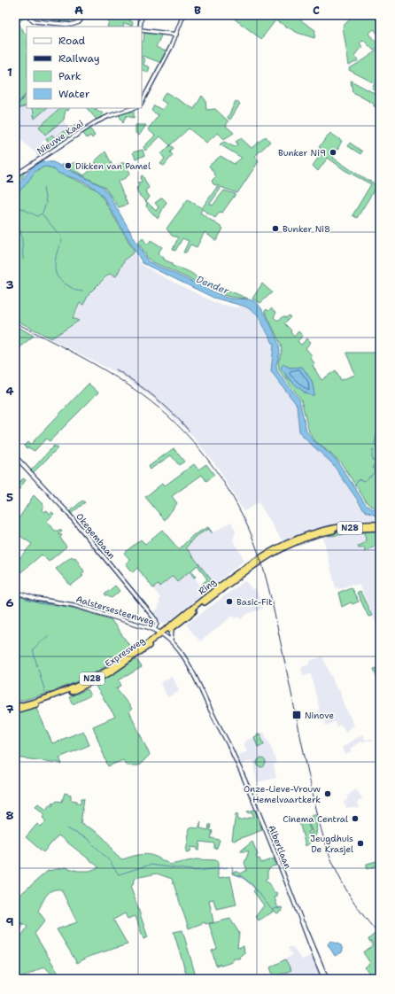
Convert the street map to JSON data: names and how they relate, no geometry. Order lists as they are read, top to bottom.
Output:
{
  "streets": {
    "highway": ["N28", "Ring", "Expresweg"],
    "main road": [
      "Nieuwe Kaai",
      "Okegembaan",
      "Aalstersesteenweg",
      "Albertlaan"
    ]
  },
  "crossings": [
    ["N28", "Ring"],
    ["Okegembaan", "Aalstersesteenweg"],
    ["Ring", "Aalstersesteenweg"],
    ["Ring", "Expresweg"],
    ["Aalstersesteenweg", "Expresweg"],
    ["Aalstersesteenweg", "Albertlaan"]
  ],
  "water": ["Dender"],
  "places": {
    "other": [
      "Bunker Ni9",
      "Dikken van Pamel",
      "Bunker Ni8",
      "Basic-Fit",
      "Onze-Lieve-Vrouw Hemelvaartkerk",
      "Cinema Central",
      "Jeugdhuis De Krasjel"
    ],
    "transit": ["Ninove"]
  },
  "legend": [
    "Road",
    "Railway",
    "Park",
    "Water"
  ],
  "grid": {
    "columns": ["A", "B", "C"],
    "rows": [
      "1",
      "2",
      "3",
      "4",
      "5",
      "6",
      "7",
      "8",
      "9"
    ]
  }
}
